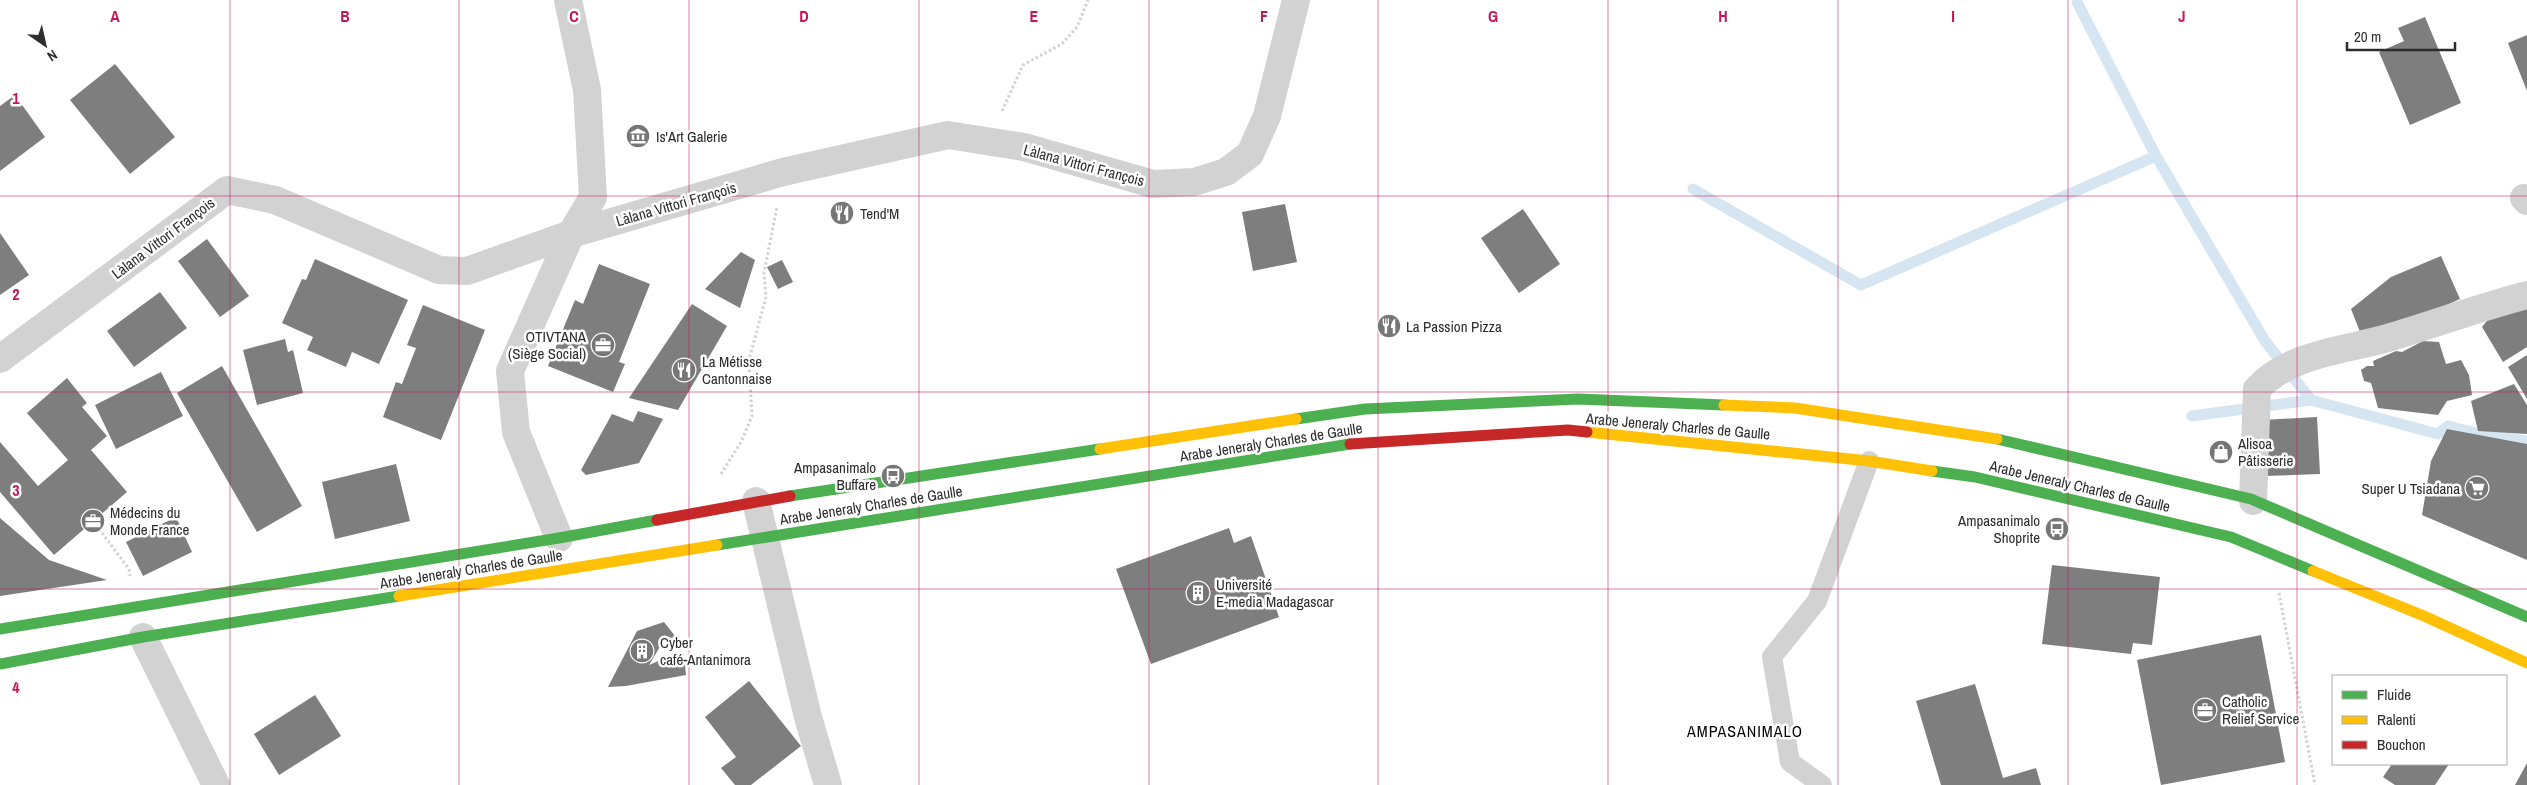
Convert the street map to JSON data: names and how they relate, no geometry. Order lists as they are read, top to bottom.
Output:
{
  "streets": {
    "street": ["Làlana Vittori François", "Arabe Jeneraly Charles de Gaulle"]
  },
  "districts": ["AMPASANIMALO"],
  "places": {
    "museum": ["Is'Art Galerie"],
    "restaurant": ["Tend'M", "La Passion Pizza", "La Métisse Cantonnaise"],
    "office": ["OTIVTANA (Siège Social)", "Médecins du Monde France", "Catholic Relief Service"],
    "shop": ["Alisoa Pâtisserie"],
    "bus stop": ["Ampasanimalo Buffare", "Ampasanimalo Shoprite"],
    "supermarket": ["Super U Tsiadana"],
    "building": ["Université E-media Madagascar", "Cyber café-Antanimora"]
  },
  "legend": ["Fluide", "Ralenti", "Bouchon"],
  "scale_bar": "20 m",
  "north": "bottom right",
  "grid": {
    "columns": [
      "A",
      "B",
      "C",
      "D",
      "E",
      "F",
      "G",
      "H",
      "I",
      "J"
    ],
    "rows": [
      "1",
      "2",
      "3",
      "4"
    ]
  }
}
